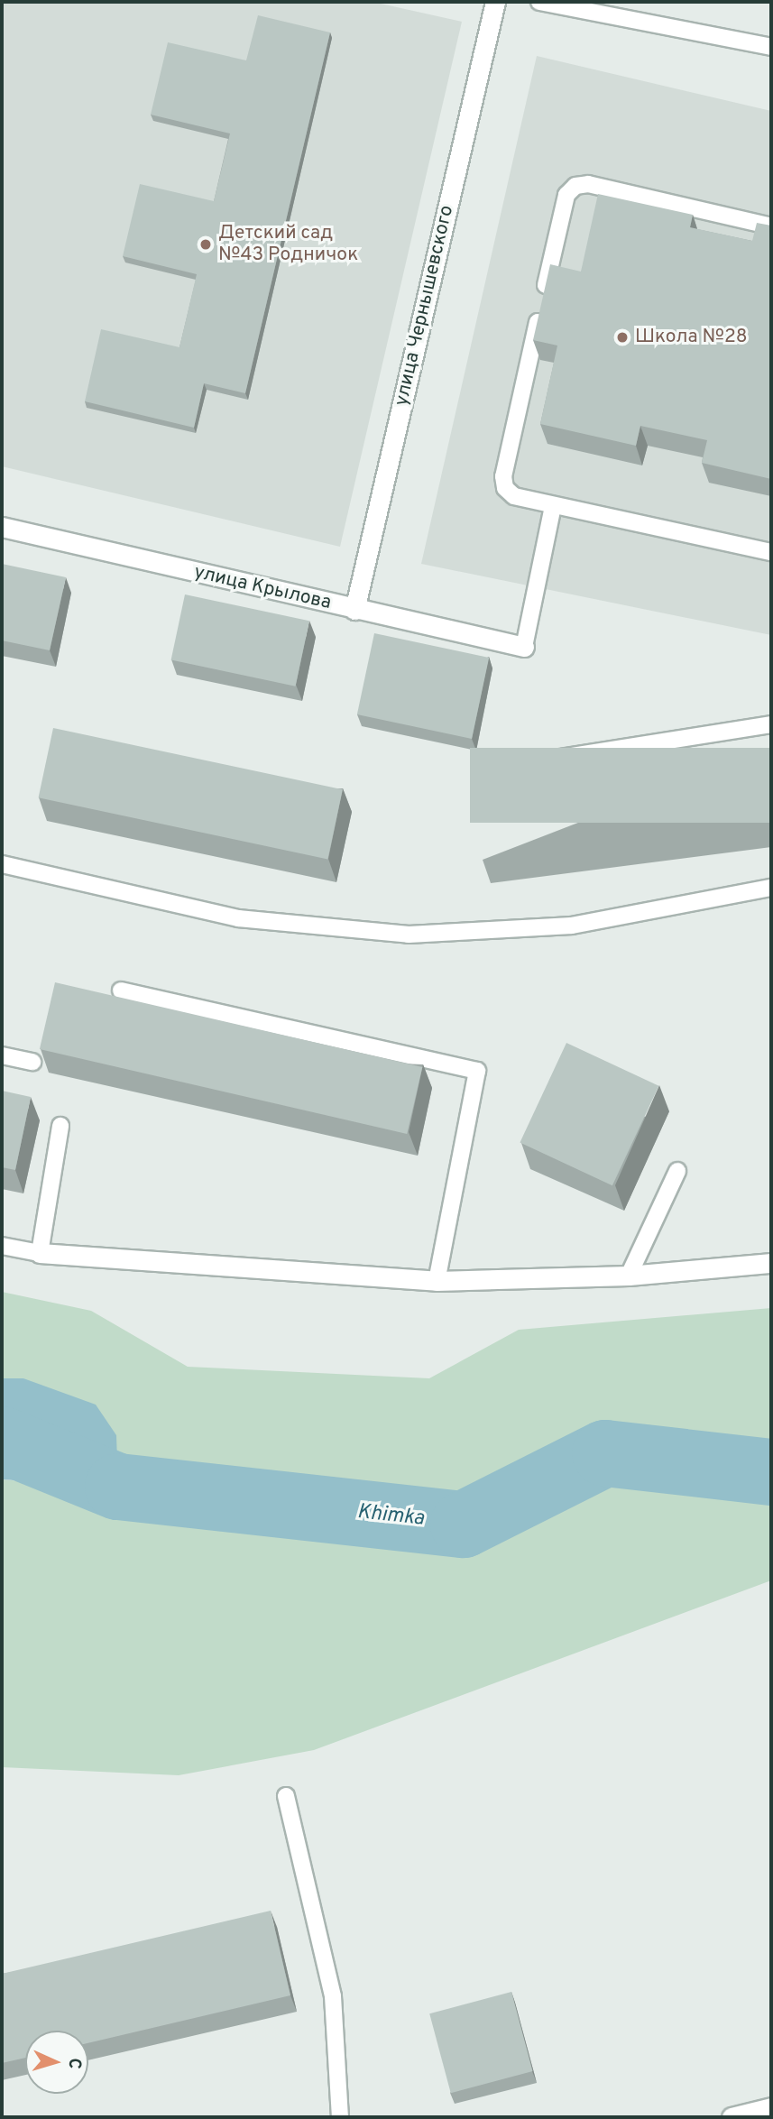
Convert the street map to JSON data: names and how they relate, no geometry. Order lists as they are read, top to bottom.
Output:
{
  "streets": {
    "street": ["улица Чернышевского", "улица Крылова"]
  },
  "crossings": [
    ["улица Чернышевского", "улица Крылова"]
  ],
  "water": ["Khimka"],
  "places": ["Детский сад №43 Родничок", "Школа №28"],
  "north": "right"
}
